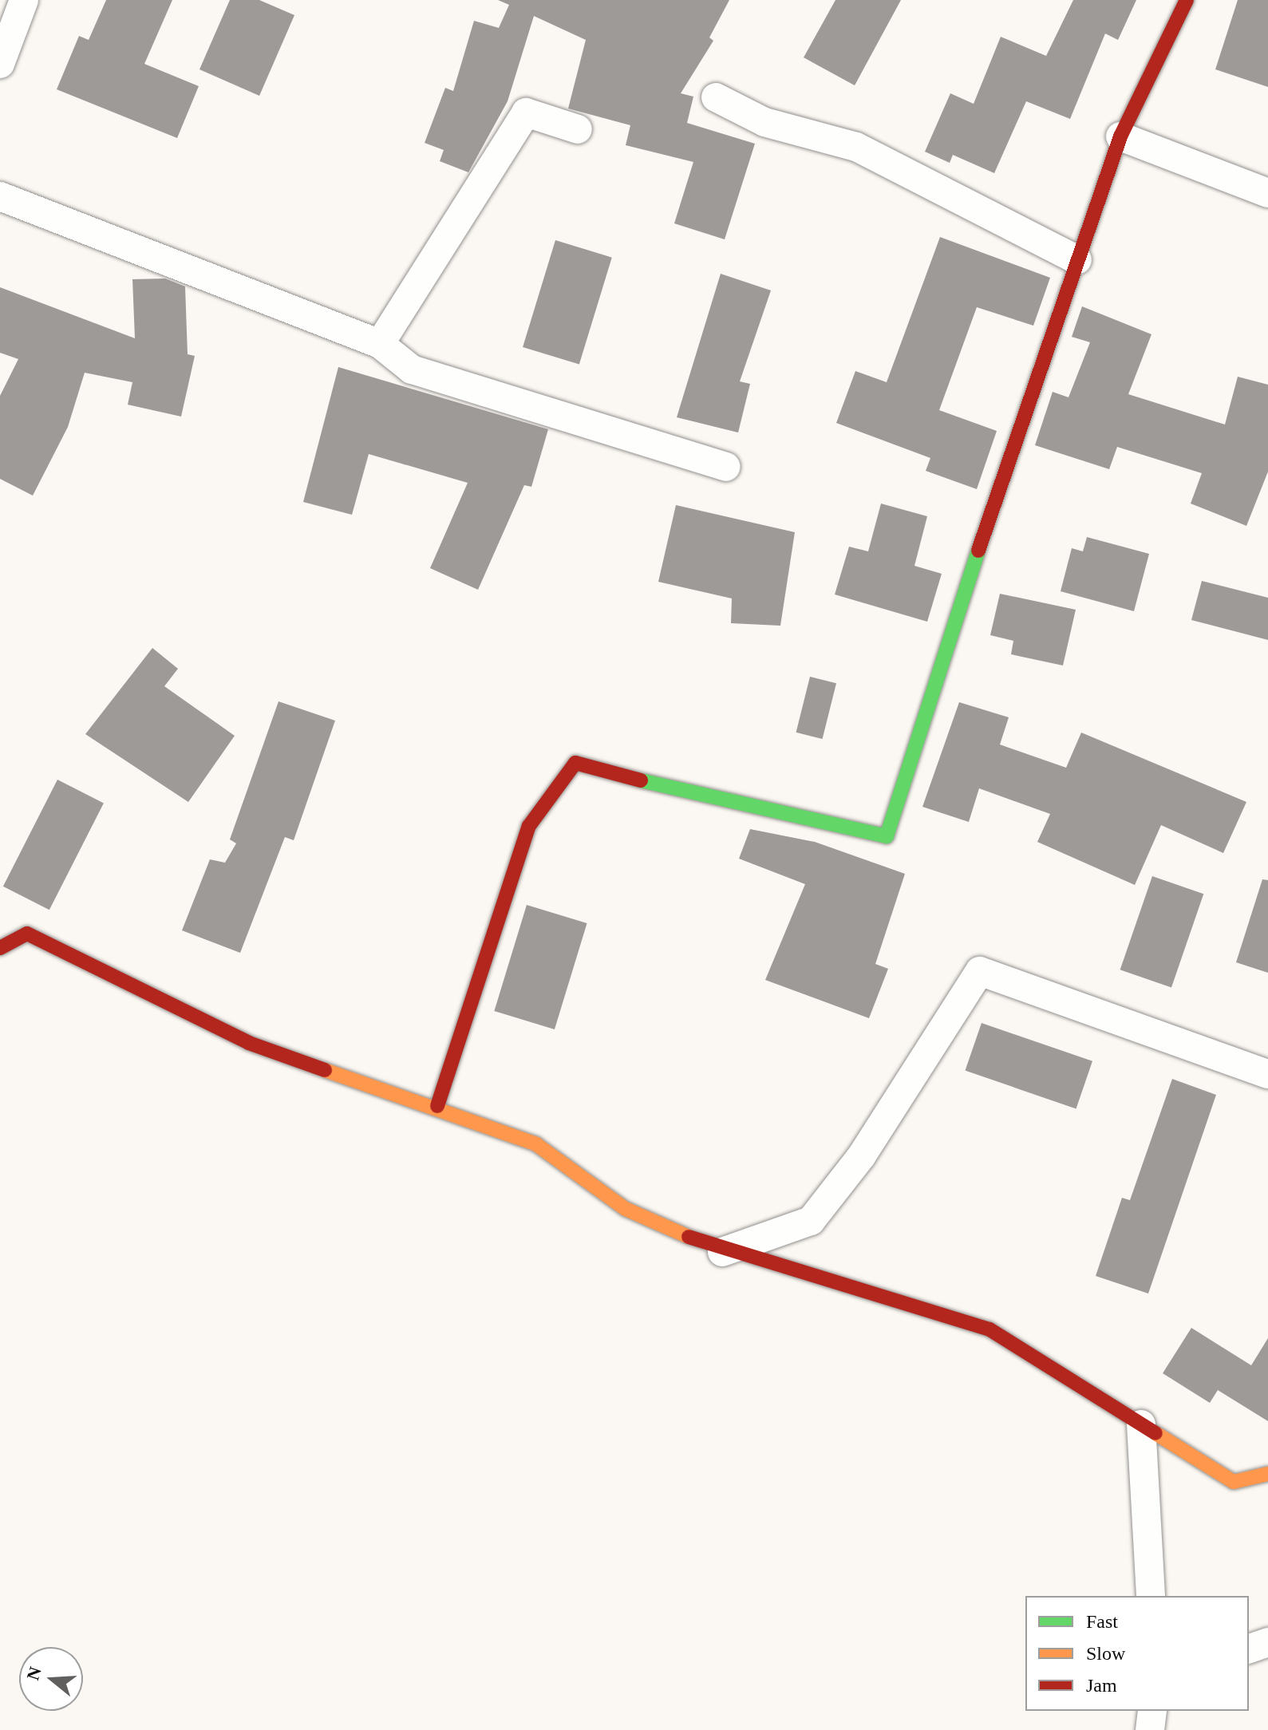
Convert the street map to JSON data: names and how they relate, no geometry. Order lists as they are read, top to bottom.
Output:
{
  "legend": ["Fast", "Slow", "Jam"],
  "north": "left"
}
